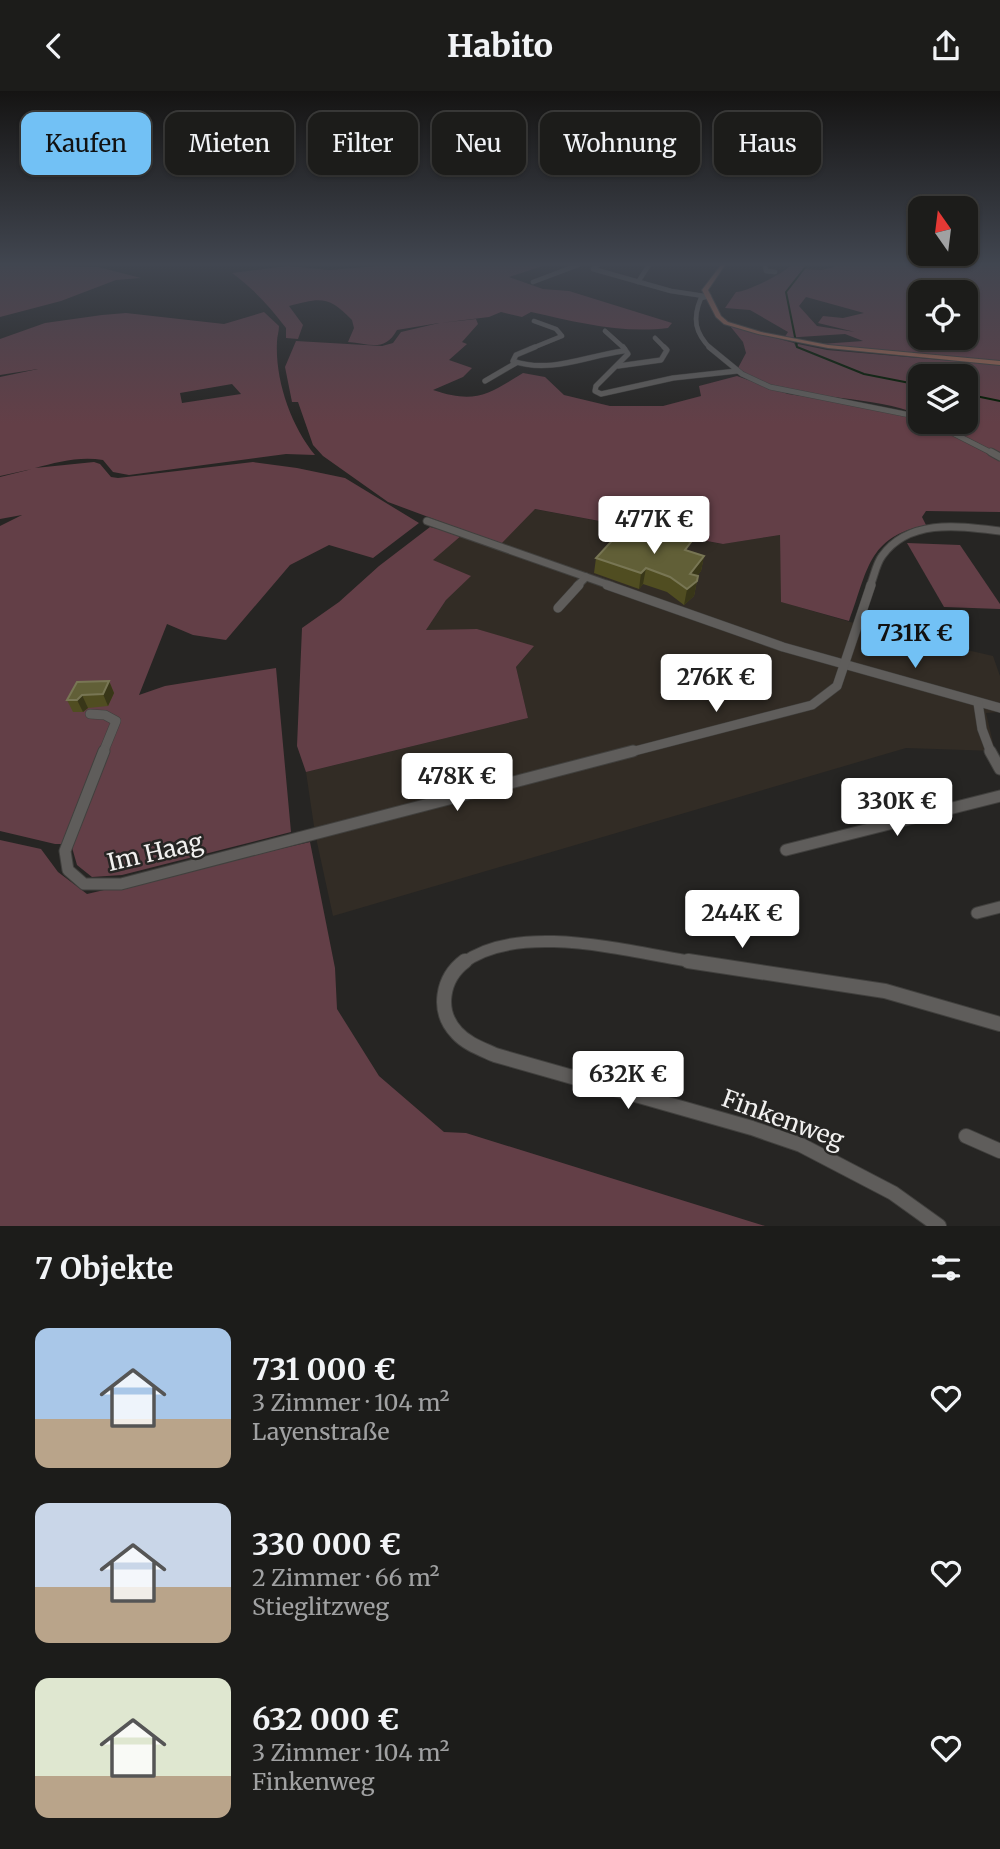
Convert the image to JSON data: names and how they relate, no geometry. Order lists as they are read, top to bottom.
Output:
{
  "streets": {
    "street": ["Im Haag", "Finkenweg"]
  },
  "north": "top",
  "page": {
    "header": "Habito",
    "chip": [
      "Kaufen",
      "Mieten",
      "Filter",
      "Neu",
      "Wohnung",
      "Haus"
    ],
    "price": [
      "477K €",
      "731K €",
      "276K €",
      "478K €",
      "330K €",
      "244K €",
      "632K €"
    ],
    "heading": "7 Objekte",
    "list": [
      {
        "name": "731 000 €",
        "note": "3 Zimmer · 104 m² · Layenstraße"
      },
      {
        "name": "330 000 €",
        "note": "2 Zimmer · 66 m² · Stieglitzweg"
      },
      {
        "name": "632 000 €",
        "note": "3 Zimmer · 104 m² · Finkenweg"
      }
    ]
  }
}
